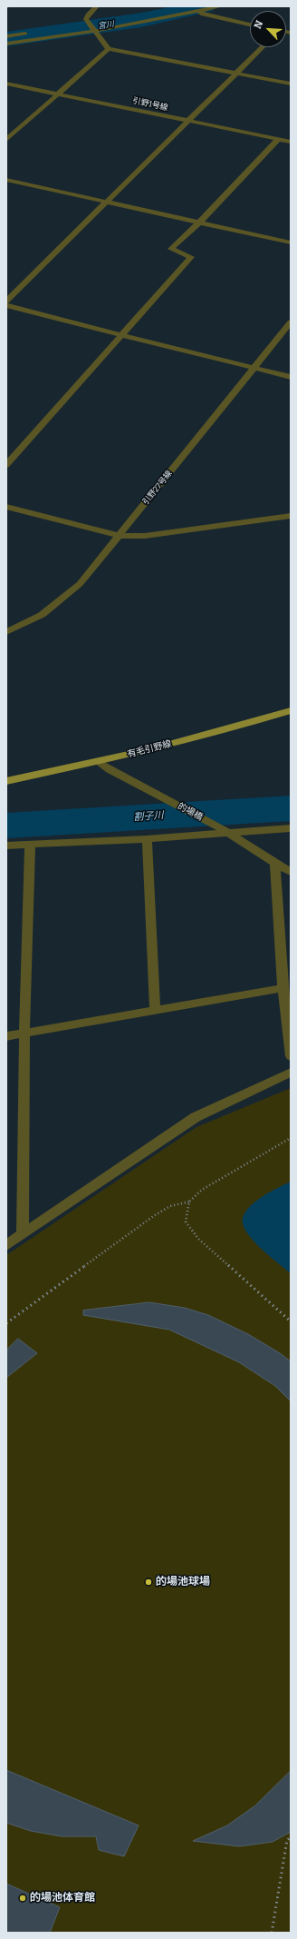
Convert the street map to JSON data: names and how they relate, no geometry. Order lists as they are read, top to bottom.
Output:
{
  "streets": {
    "main road": ["有毛引野線"],
    "street": ["引野1号線", "引野27号線", "的場橋"]
  },
  "crossings": [
    ["有毛引野線", "的場橋"]
  ],
  "water": ["宮川", "割子川"],
  "places": ["的場池球場", "的場池体育館"],
  "north": "top left"
}
